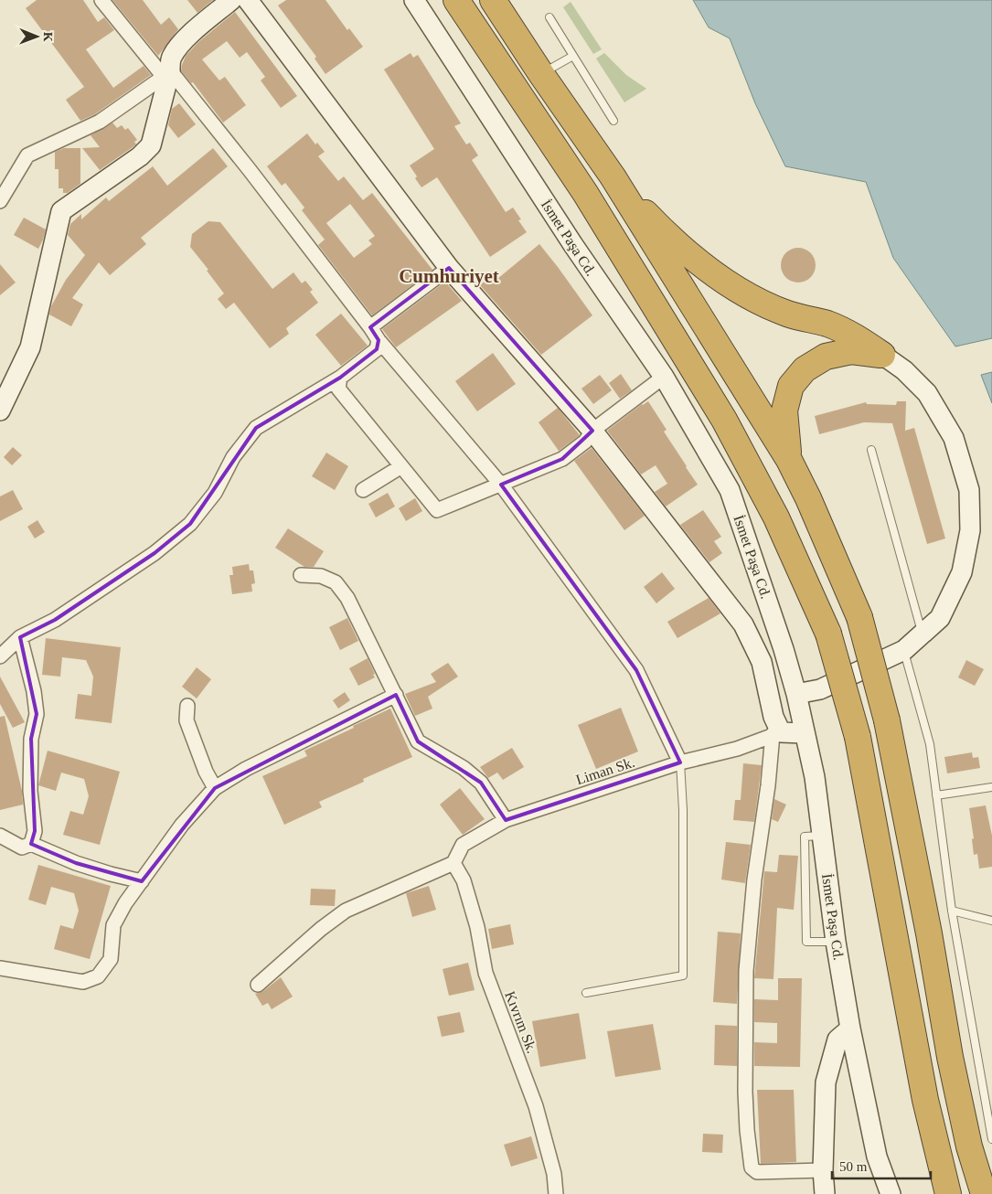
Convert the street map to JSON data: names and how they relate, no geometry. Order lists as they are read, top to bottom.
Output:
{
  "streets": {
    "street": ["İsmet Paşa Cd.", "Liman Sk.", "Kıvrım Sk."]
  },
  "crossings": [
    ["Liman Sk.", "Kıvrım Sk."]
  ],
  "districts": ["Cumhuriyet"],
  "scale_bar": "50 m",
  "north": "right"
}
